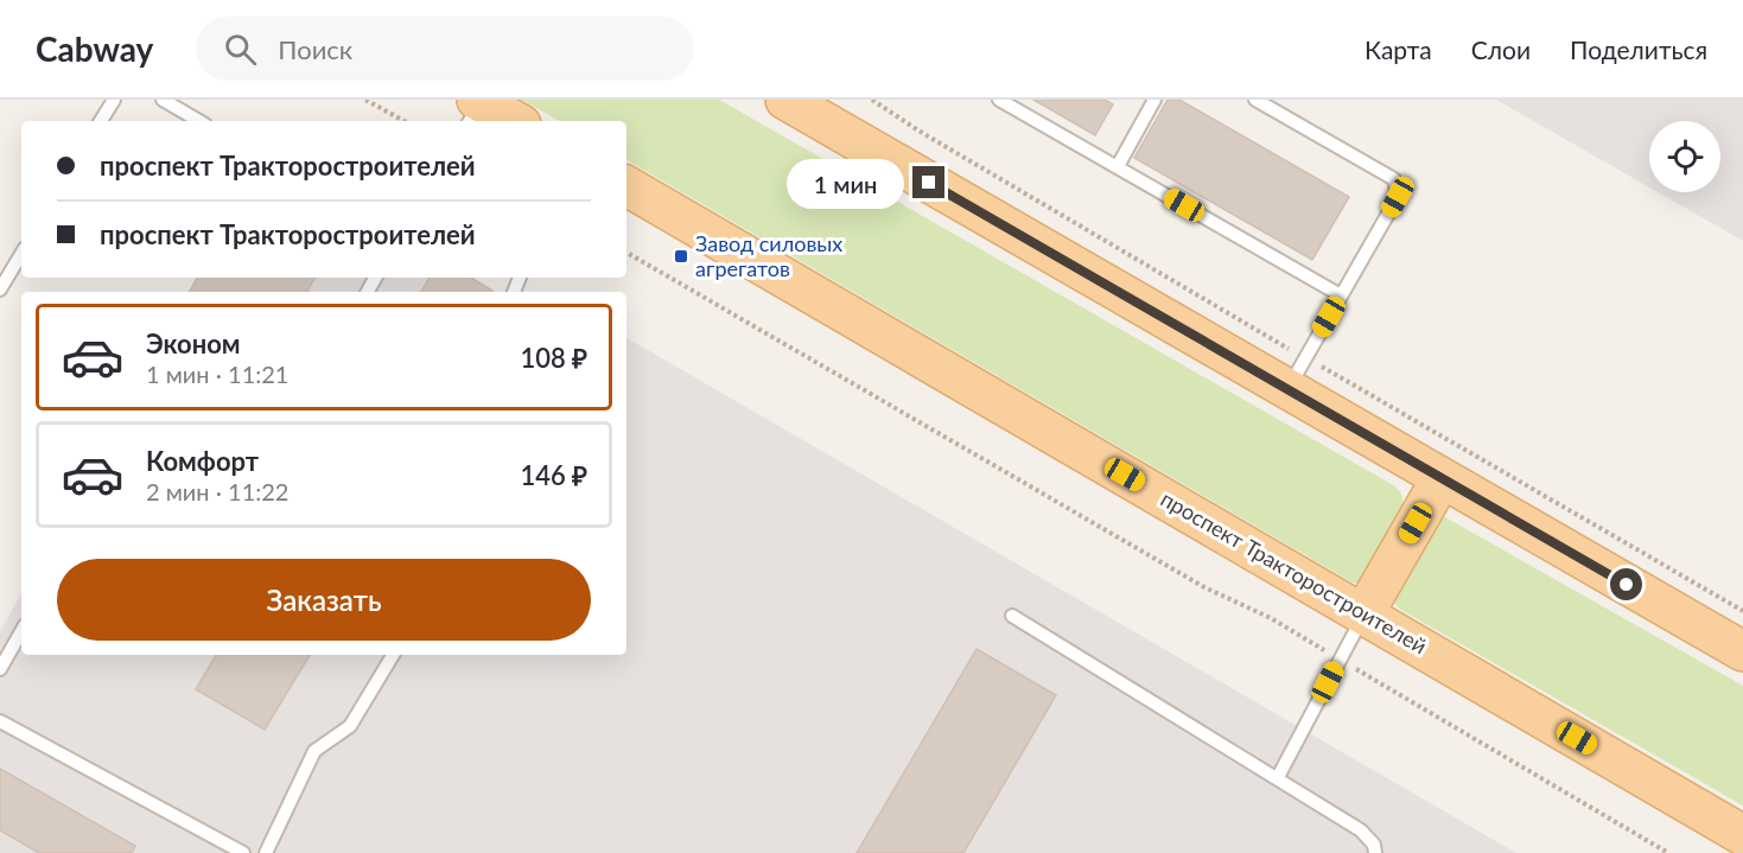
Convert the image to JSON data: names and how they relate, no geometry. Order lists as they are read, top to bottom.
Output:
{
  "streets": {
    "main road": ["проспект Тракторостроителей"]
  },
  "places": {
    "transit": ["Завод силовых агрегатов"]
  },
  "page": {
    "header": "Cabway",
    "search": "Поиск",
    "nav": ["Карта", "Слои", "Поделиться"],
    "banner": ["проспект Тракторостроителей", "проспект Тракторостроителей"],
    "bubble": "1 мин",
    "list": [
      {
        "name": "Эконом",
        "note": "1 мин · 11:21",
        "value": "108 ₽"
      },
      {
        "name": "Комфорт",
        "note": "2 мин · 11:22",
        "value": "146 ₽"
      }
    ],
    "buttons": "Заказать"
  }
}
